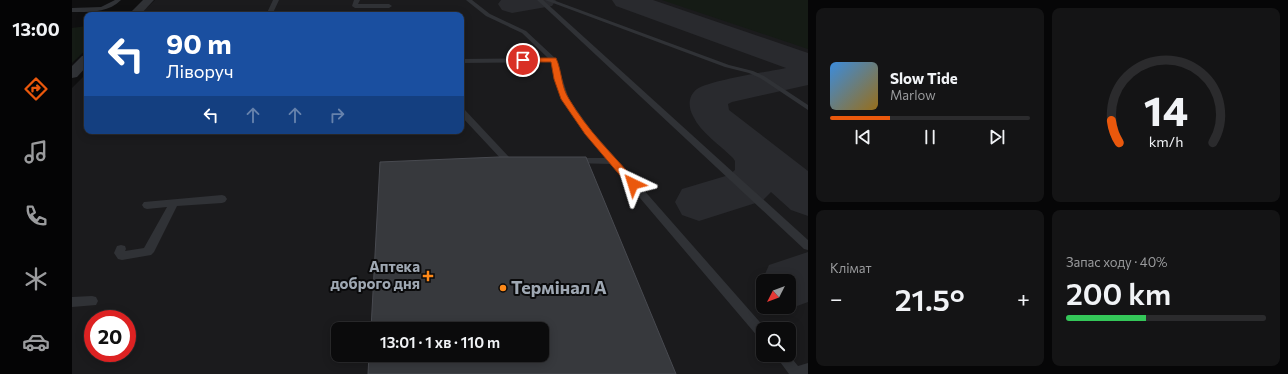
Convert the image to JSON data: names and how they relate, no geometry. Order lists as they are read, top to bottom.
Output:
{
  "places": {
    "health": ["Аптека доброго дня"],
    "other": ["Термінал А"]
  },
  "north": "bottom left",
  "page": {
    "tabs": "13:00",
    "turn": ["90 m", "Ліворуч"],
    "song": ["Slow Tide", "Marlow"],
    "tile": [
      "Клімат",
      ["Запас ходу · 40%", "200 km"]
    ],
    "heat": ["−", "21.5°", "+"],
    "limit": "20",
    "trip": "13:01 · 1 хв · 110 m",
    "gauge": ["14", "km/h"]
  }
}
